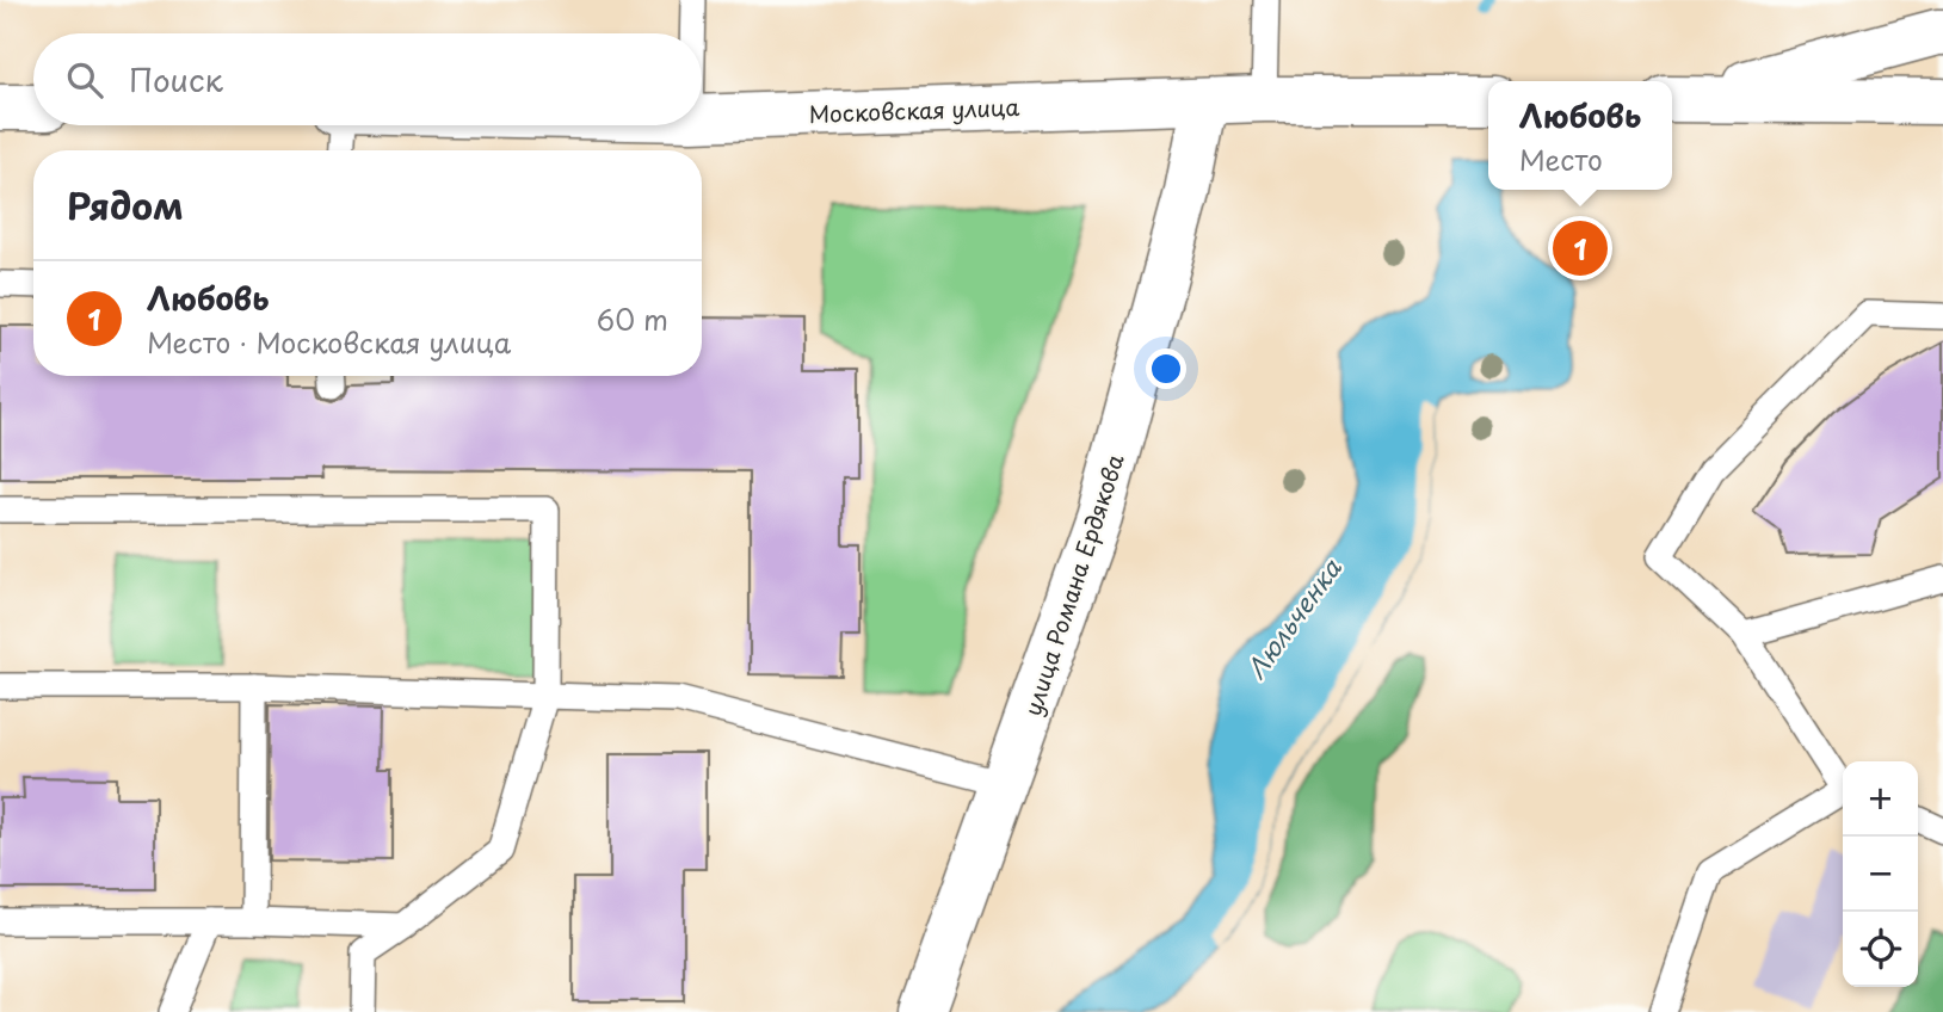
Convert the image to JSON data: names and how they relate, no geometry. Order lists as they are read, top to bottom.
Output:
{
  "streets": {
    "main road": ["Московская улица", "улица Романа Ердякова"]
  },
  "crossings": [
    ["Московская улица", "улица Романа Ердякова"]
  ],
  "water": ["Люльченка"],
  "page": {
    "search": "Поиск",
    "popup": ["Любовь", "Место"],
    "heading": "Рядом",
    "pins": "1",
    "list": [
      {
        "mark": "1",
        "name": "Любовь",
        "note": "Место · Московская улица",
        "value": "60 m"
      }
    ],
    "map_buttons": ["+", "−"]
  }
}
